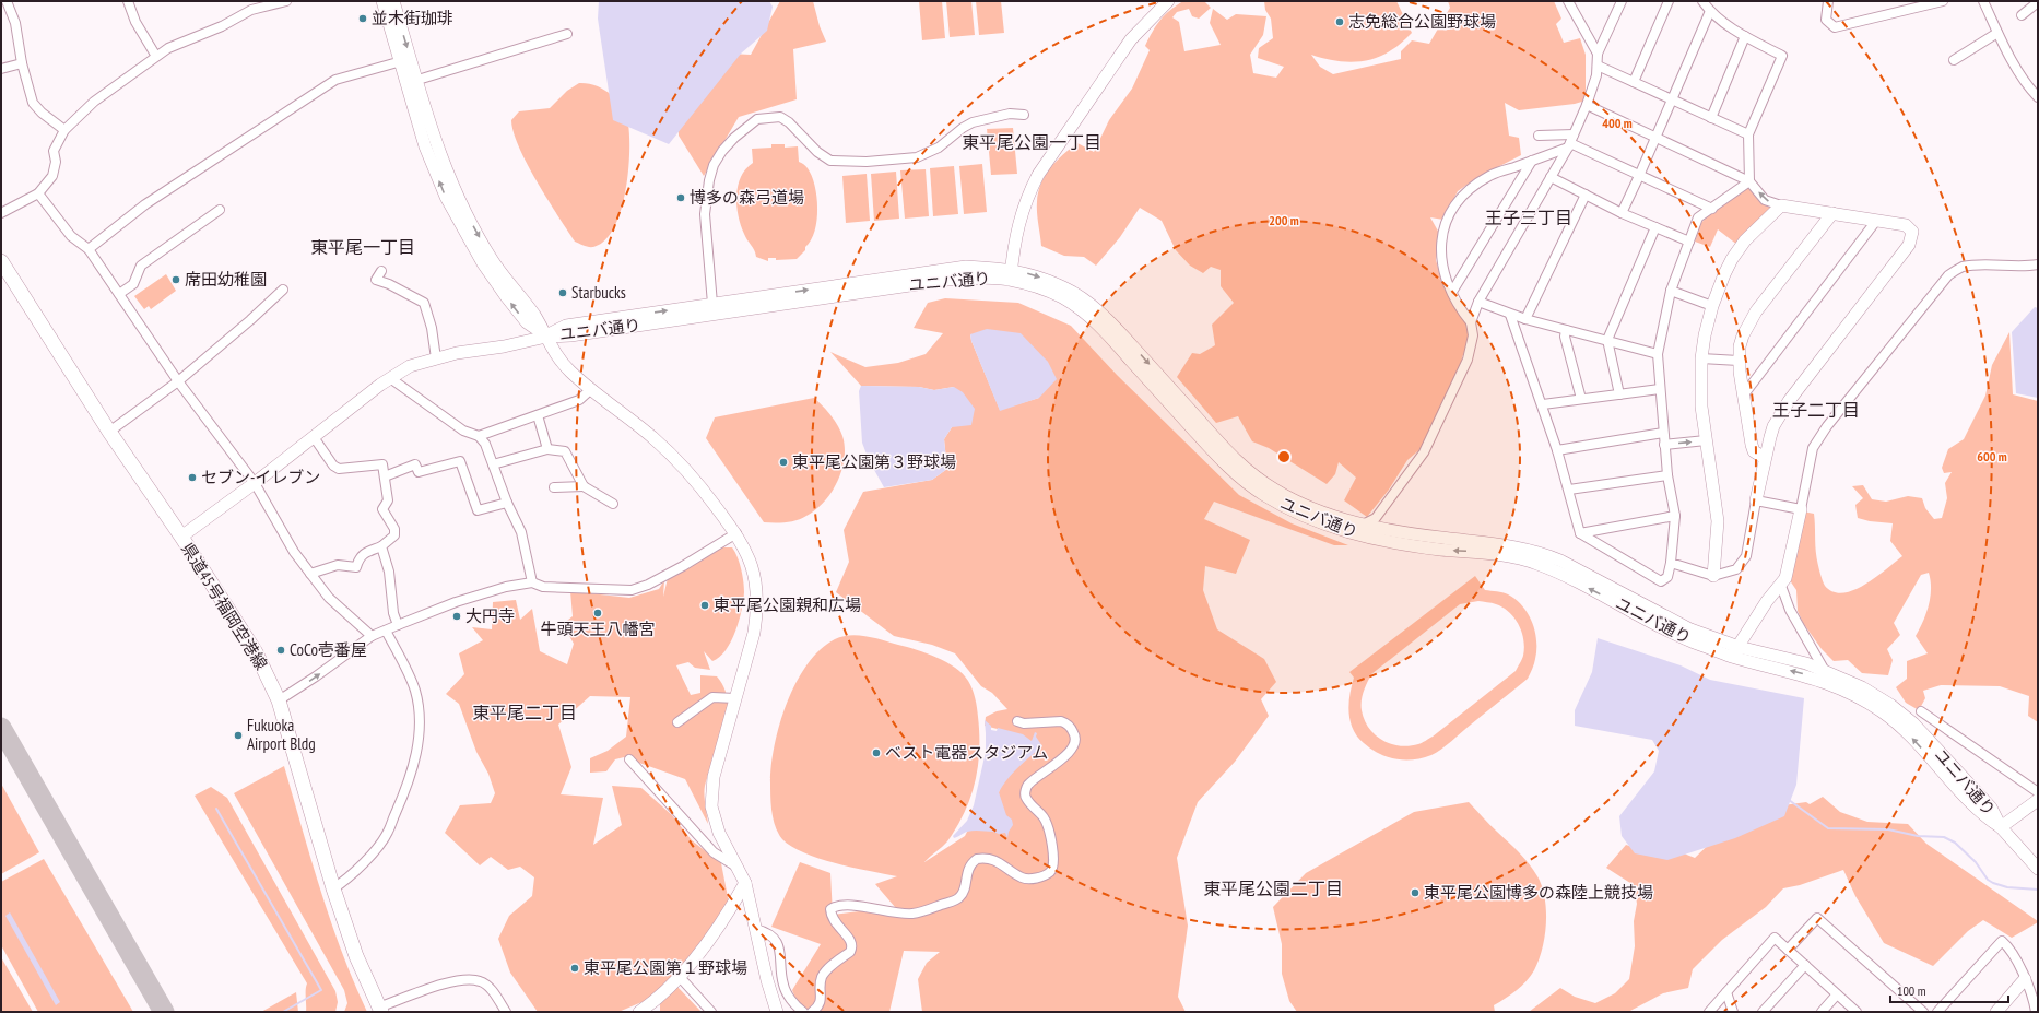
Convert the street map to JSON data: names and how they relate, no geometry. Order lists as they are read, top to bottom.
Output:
{
  "streets": {
    "main road": ["県道45号福岡空港線"],
    "street": ["ユニバ通り"]
  },
  "districts": [
    "東平尾公園一丁目",
    "王子三丁目",
    "東平尾一丁目",
    "王子二丁目",
    "東平尾二丁目",
    "東平尾公園二丁目"
  ],
  "places": [
    "並木街珈琲",
    "志免総合公園野球場",
    "博多の森弓道場",
    "席田幼稚園",
    "Starbucks",
    "東平尾公園第３野球場",
    "セブン-イレブン",
    "東平尾公園親和広場",
    "牛頭天王八幡宮",
    "大円寺",
    "CoCo壱番屋",
    "Fukuoka Airport Bldg",
    "ベスト電器スタジアム",
    "東平尾公園博多の森陸上競技場",
    "東平尾公園第１野球場"
  ],
  "scale_bar": "100 m",
  "rings": ["400 m", "200 m", "600 m"]
}
